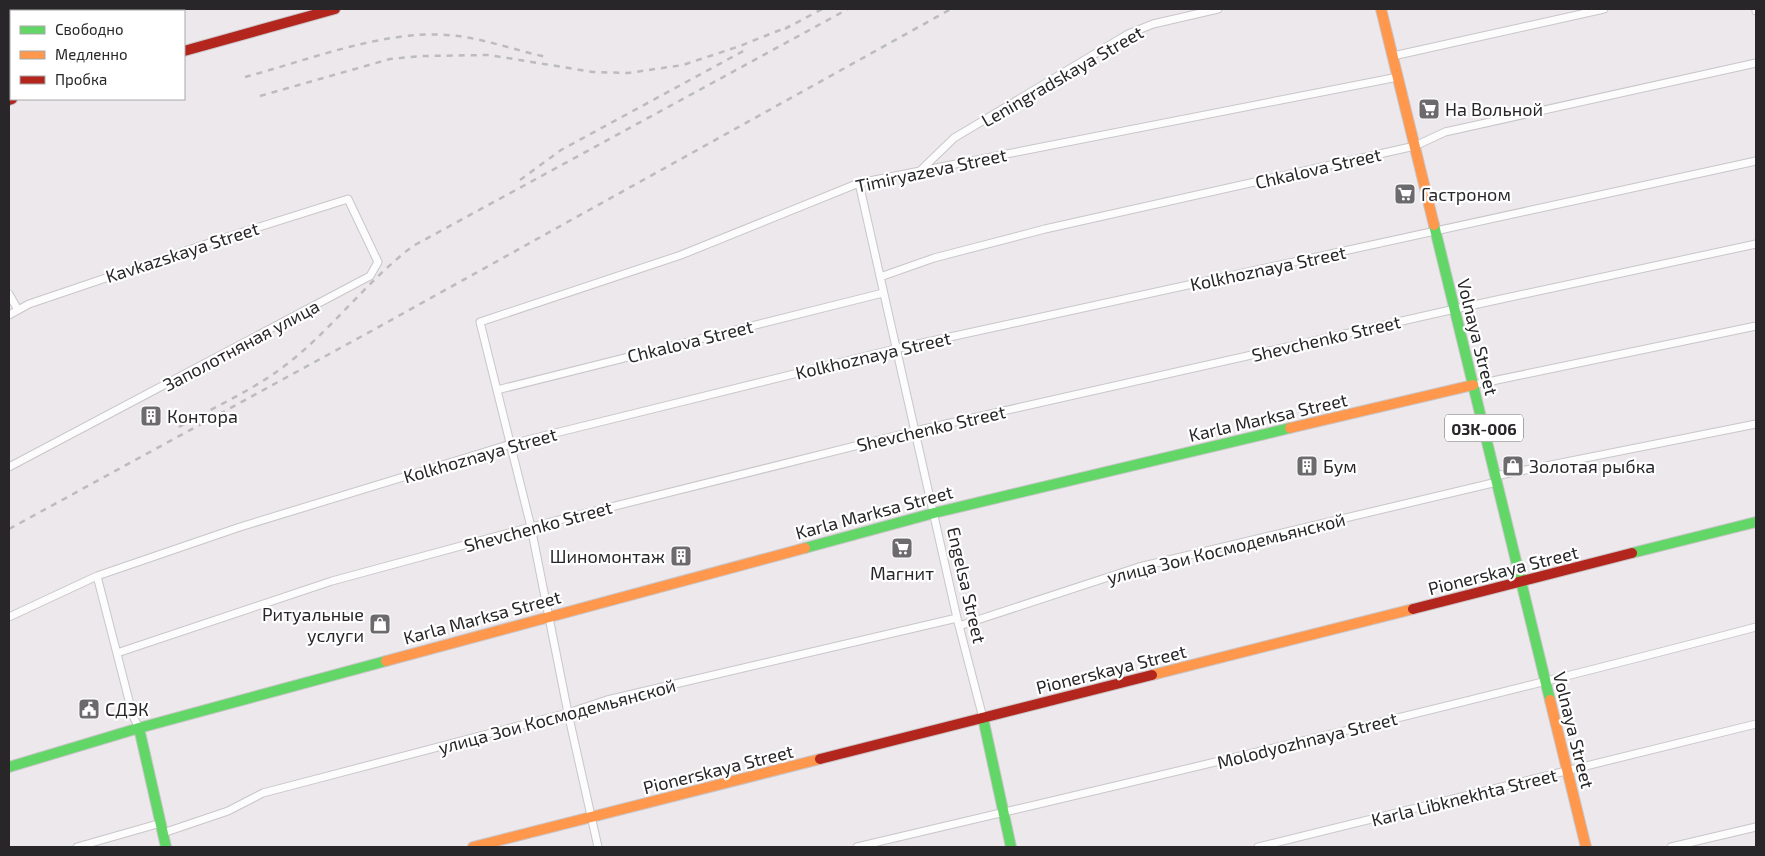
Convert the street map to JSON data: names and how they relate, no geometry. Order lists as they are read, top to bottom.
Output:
{
  "streets": {
    "street": [
      "Leningradskaya Street",
      "Chkalova Street",
      "Timiryazeva Street",
      "Kavkazskaya Street",
      "Kolkhoznaya Street",
      "Volnaya Street",
      "Shevchenko Street",
      "Заполотняная улица",
      "Karla Marksa Street",
      "03К-006",
      "улица Зои Космодемьянской",
      "Pionerskaya Street",
      "Engelsa Street",
      "Molodyozhnaya Street",
      "Karla Libknekhta Street"
    ]
  },
  "crossings": [
    ["Leningradskaya Street", "Timiryazeva Street"],
    ["Chkalova Street", "Timiryazeva Street"],
    ["Chkalova Street", "Volnaya Street"],
    ["Chkalova Street", "Engelsa Street"],
    ["Timiryazeva Street", "Volnaya Street"],
    ["Timiryazeva Street", "Engelsa Street"],
    ["Kavkazskaya Street", "Заполотняная улица"],
    ["Kolkhoznaya Street", "Volnaya Street"],
    ["Kolkhoznaya Street", "Engelsa Street"],
    ["Volnaya Street", "Shevchenko Street"],
    ["Volnaya Street", "Karla Marksa Street"],
    ["Volnaya Street", "улица Зои Космодемьянской"],
    ["Volnaya Street", "Pionerskaya Street"],
    ["Volnaya Street", "Molodyozhnaya Street"],
    ["Volnaya Street", "Karla Libknekhta Street"],
    ["Shevchenko Street", "Engelsa Street"],
    ["Karla Marksa Street", "Engelsa Street"],
    ["улица Зои Космодемьянской", "Engelsa Street"],
    ["Pionerskaya Street", "Engelsa Street"],
    ["Engelsa Street", "Molodyozhnaya Street"]
  ],
  "places": {
    "supermarket": ["На Вольной", "Гастроном", "Магнит"],
    "building": ["Контора", "Бум", "Шиномонтаж"],
    "shop": ["Золотая рыбка", "Ритуальные услуги"],
    "public building": ["СДЭК"]
  },
  "legend": ["Свободно", "Медленно", "Пробка"]
}
